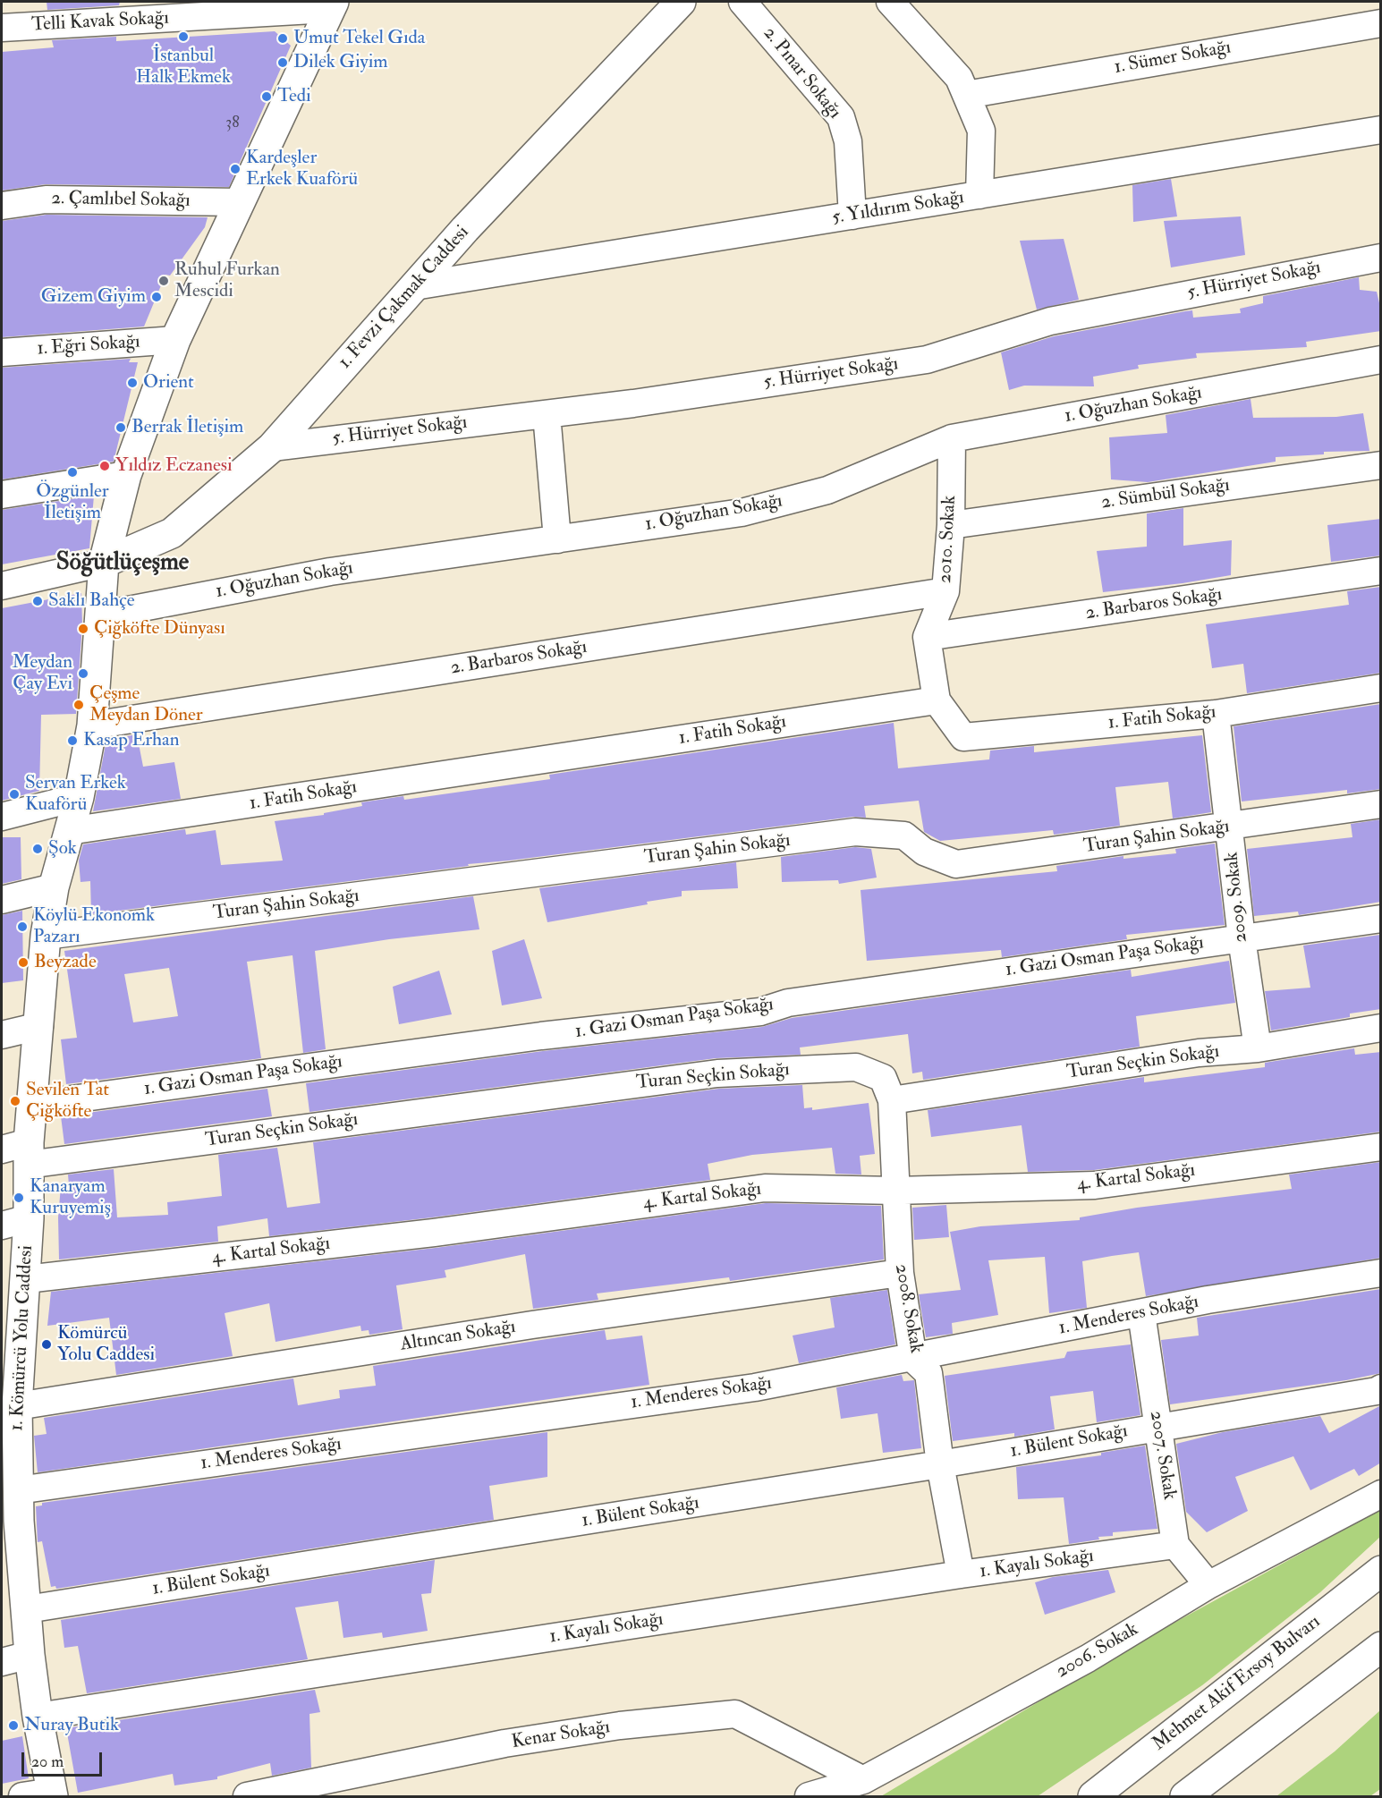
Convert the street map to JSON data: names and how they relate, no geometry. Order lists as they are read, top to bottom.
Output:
{
  "streets": {
    "street": [
      "Telli Kavak Sokağı",
      "1. Sümer Sokağı",
      "2. Pınar Sokağı",
      "2. Çamlıbel Sokağı",
      "5. Yıldırım Sokağı",
      "5. Hürriyet Sokağı",
      "1. Fevzi Çakmak Caddesi",
      "1. Eğri Sokağı",
      "1. Oğuzhan Sokağı",
      "2. Sümbül Sokağı",
      "2010. Sokak",
      "2. Barbaros Sokağı",
      "1. Fatih Sokağı",
      "Turan Şahin Sokağı",
      "2009. Sokak",
      "1. Gazi Osman Paşa Sokağı",
      "Turan Seçkin Sokağı",
      "4. Kartal Sokağı",
      "2008. Sokak",
      "1. Menderes Sokağı",
      "Altıncan Sokağı",
      "1. Kömürcü Yolu Caddesi",
      "1. Bülent Sokağı",
      "2007. Sokak",
      "1. Kayalı Sokağı",
      "2006. Sokak",
      "Mehmet Akif Ersoy Bulvarı",
      "Kenar Sokağı"
    ]
  },
  "crossings": [
    ["Telli Kavak Sokağı", "1. Kömürcü Yolu Caddesi"],
    ["2. Pınar Sokağı", "5. Yıldırım Sokağı"],
    ["2. Çamlıbel Sokağı", "1. Kömürcü Yolu Caddesi"],
    ["5. Yıldırım Sokağı", "1. Fevzi Çakmak Caddesi"],
    ["5. Hürriyet Sokağı", "1. Fevzi Çakmak Caddesi"],
    ["1. Fevzi Çakmak Caddesi", "1. Kömürcü Yolu Caddesi"],
    ["1. Eğri Sokağı", "1. Kömürcü Yolu Caddesi"],
    ["1. Oğuzhan Sokağı", "2010. Sokak"],
    ["1. Oğuzhan Sokağı", "1. Kömürcü Yolu Caddesi"],
    ["2. Sümbül Sokağı", "2010. Sokak"],
    ["2010. Sokak", "2. Barbaros Sokağı"],
    ["2. Barbaros Sokağı", "1. Kömürcü Yolu Caddesi"],
    ["1. Fatih Sokağı", "2009. Sokak"],
    ["1. Fatih Sokağı", "1. Kömürcü Yolu Caddesi"],
    ["Turan Şahin Sokağı", "2009. Sokak"],
    ["Turan Şahin Sokağı", "1. Kömürcü Yolu Caddesi"],
    ["2009. Sokak", "1. Gazi Osman Paşa Sokağı"],
    ["2009. Sokak", "Turan Seçkin Sokağı"],
    ["1. Gazi Osman Paşa Sokağı", "1. Kömürcü Yolu Caddesi"],
    ["Turan Seçkin Sokağı", "2008. Sokak"],
    ["Turan Seçkin Sokağı", "1. Kömürcü Yolu Caddesi"],
    ["4. Kartal Sokağı", "2008. Sokak"],
    ["4. Kartal Sokağı", "1. Kömürcü Yolu Caddesi"],
    ["2008. Sokak", "1. Menderes Sokağı"],
    ["2008. Sokak", "Altıncan Sokağı"],
    ["2008. Sokak", "1. Bülent Sokağı"],
    ["2008. Sokak", "1. Kayalı Sokağı"],
    ["1. Menderes Sokağı", "1. Kömürcü Yolu Caddesi"],
    ["1. Menderes Sokağı", "2007. Sokak"],
    ["Altıncan Sokağı", "1. Kömürcü Yolu Caddesi"],
    ["1. Kömürcü Yolu Caddesi", "1. Bülent Sokağı"],
    ["1. Kömürcü Yolu Caddesi", "1. Kayalı Sokağı"],
    ["1. Bülent Sokağı", "2007. Sokak"],
    ["2007. Sokak", "1. Kayalı Sokağı"],
    ["2006. Sokak", "Kenar Sokağı"]
  ],
  "districts": ["Söğütlüçeşme"],
  "places": [
    "İstanbul Halk Ekmek",
    "Umut Tekel Gıda",
    "Dilek Giyim",
    "Tedi",
    "Kardeşler Erkek Kuaförü",
    "Ruhul Furkan Mescidi",
    "Gizem Giyim",
    "Orient",
    "Berrak İletişim",
    "Yıldız Eczanesi",
    "Özgünler İletişim",
    "Saklı Bahçe",
    "Çiğköfte Dünyası",
    "Meydan Çay Evi",
    "Çeşme Meydan Döner",
    "Kasap Erhan",
    "Servan Erkek Kuaförü",
    "Şok",
    "Köylü Ekonomk Pazarı",
    "Beyzade",
    "Sevilen Tat Çiğköfte",
    "Kanaryam Kuruyemiş",
    "Kömürcü Yolu Caddesi",
    "Nuray Butik"
  ],
  "house_numbers": ["38"],
  "scale_bar": "20 m"
}
